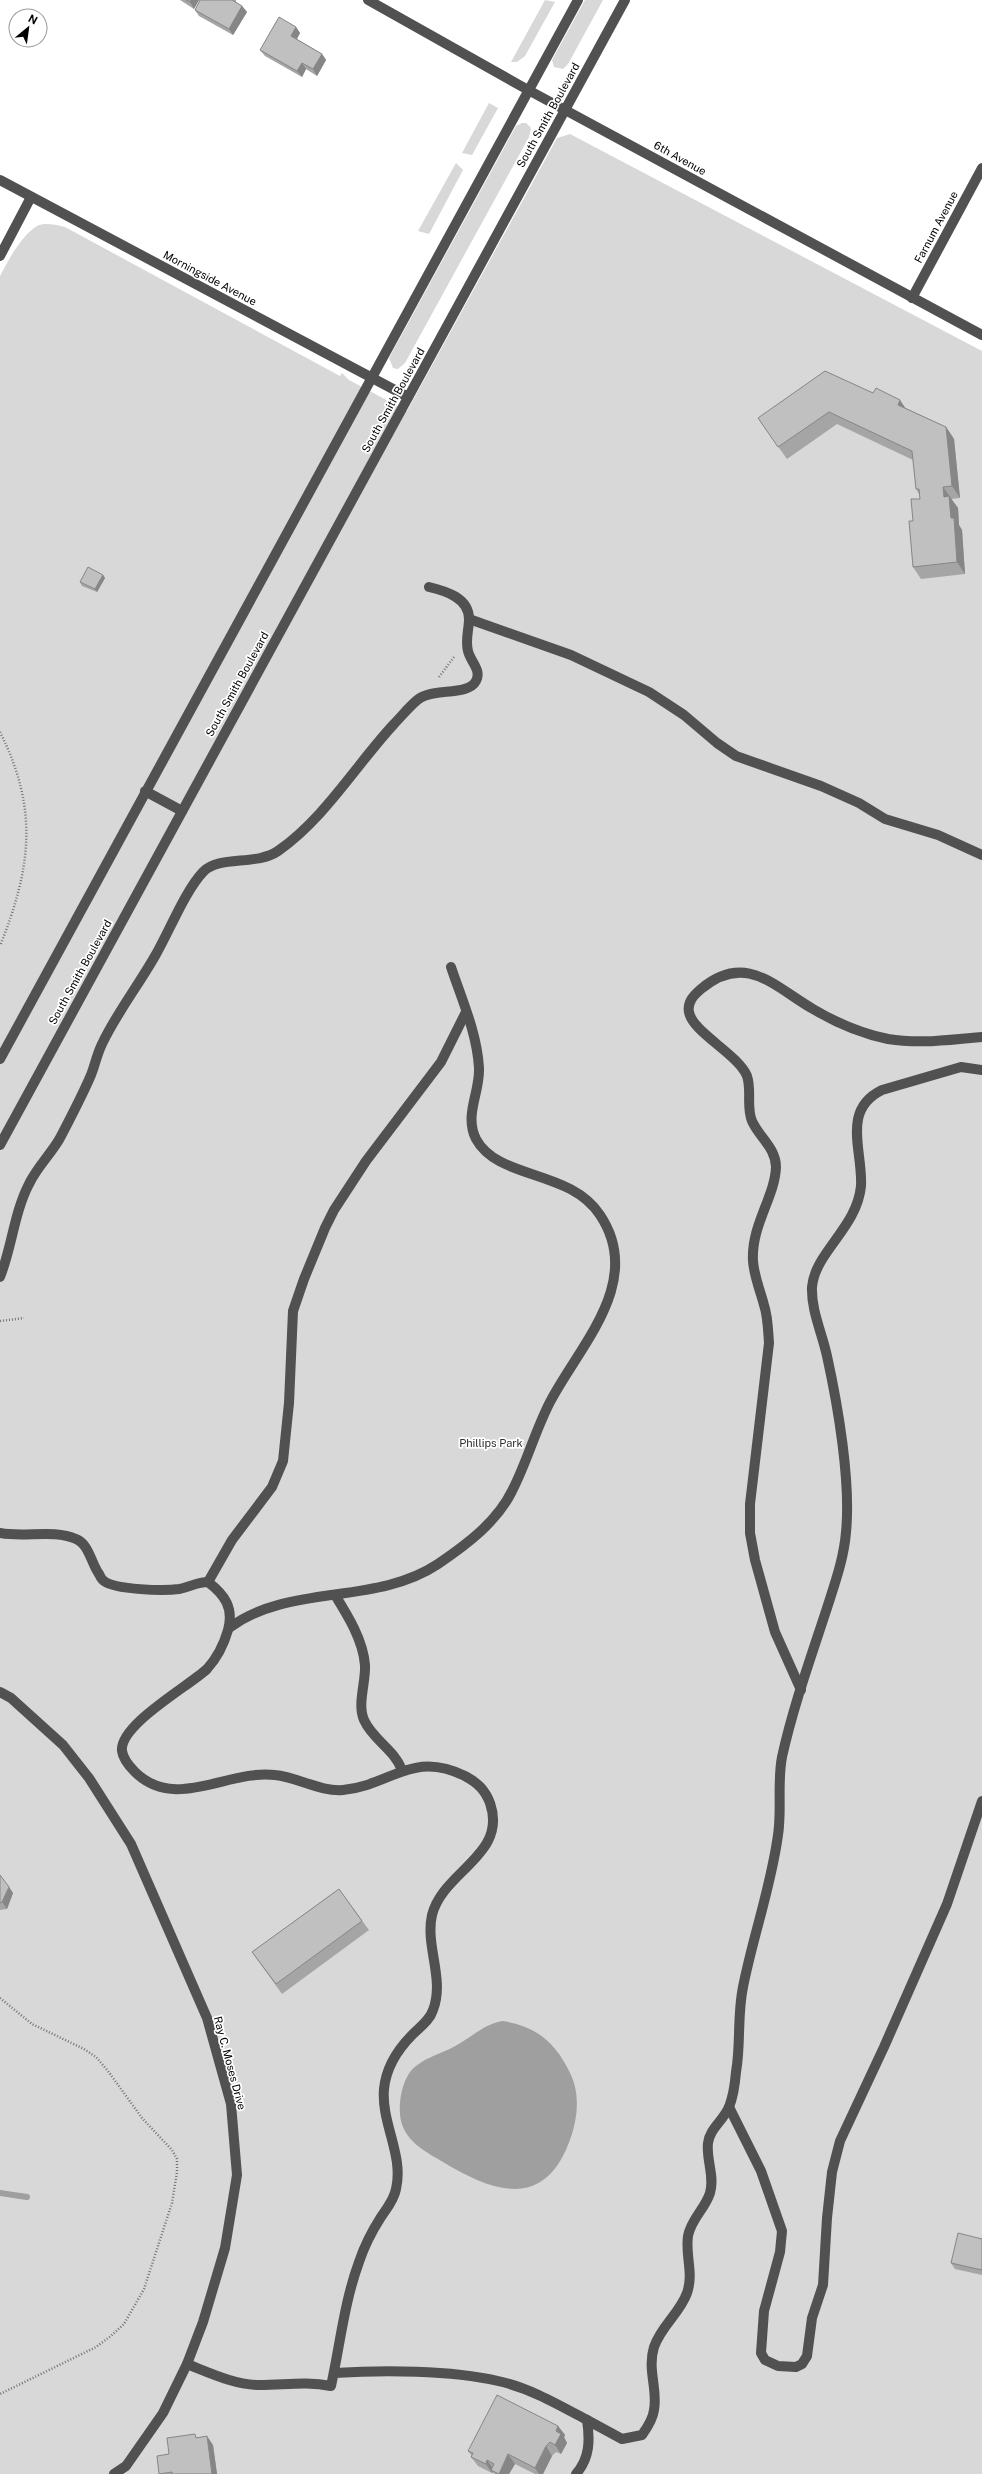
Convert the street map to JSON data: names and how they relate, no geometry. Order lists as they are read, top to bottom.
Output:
{
  "streets": {
    "street": [
      "South Smith Boulevard",
      "6th Avenue",
      "Farnum Avenue",
      "Morningside Avenue",
      "Ray C. Moses Drive"
    ]
  },
  "crossings": [
    ["South Smith Boulevard", "6th Avenue"],
    ["South Smith Boulevard", "Morningside Avenue"],
    ["6th Avenue", "Farnum Avenue"]
  ],
  "parks": ["Phillips Park"],
  "north": "top right"
}
